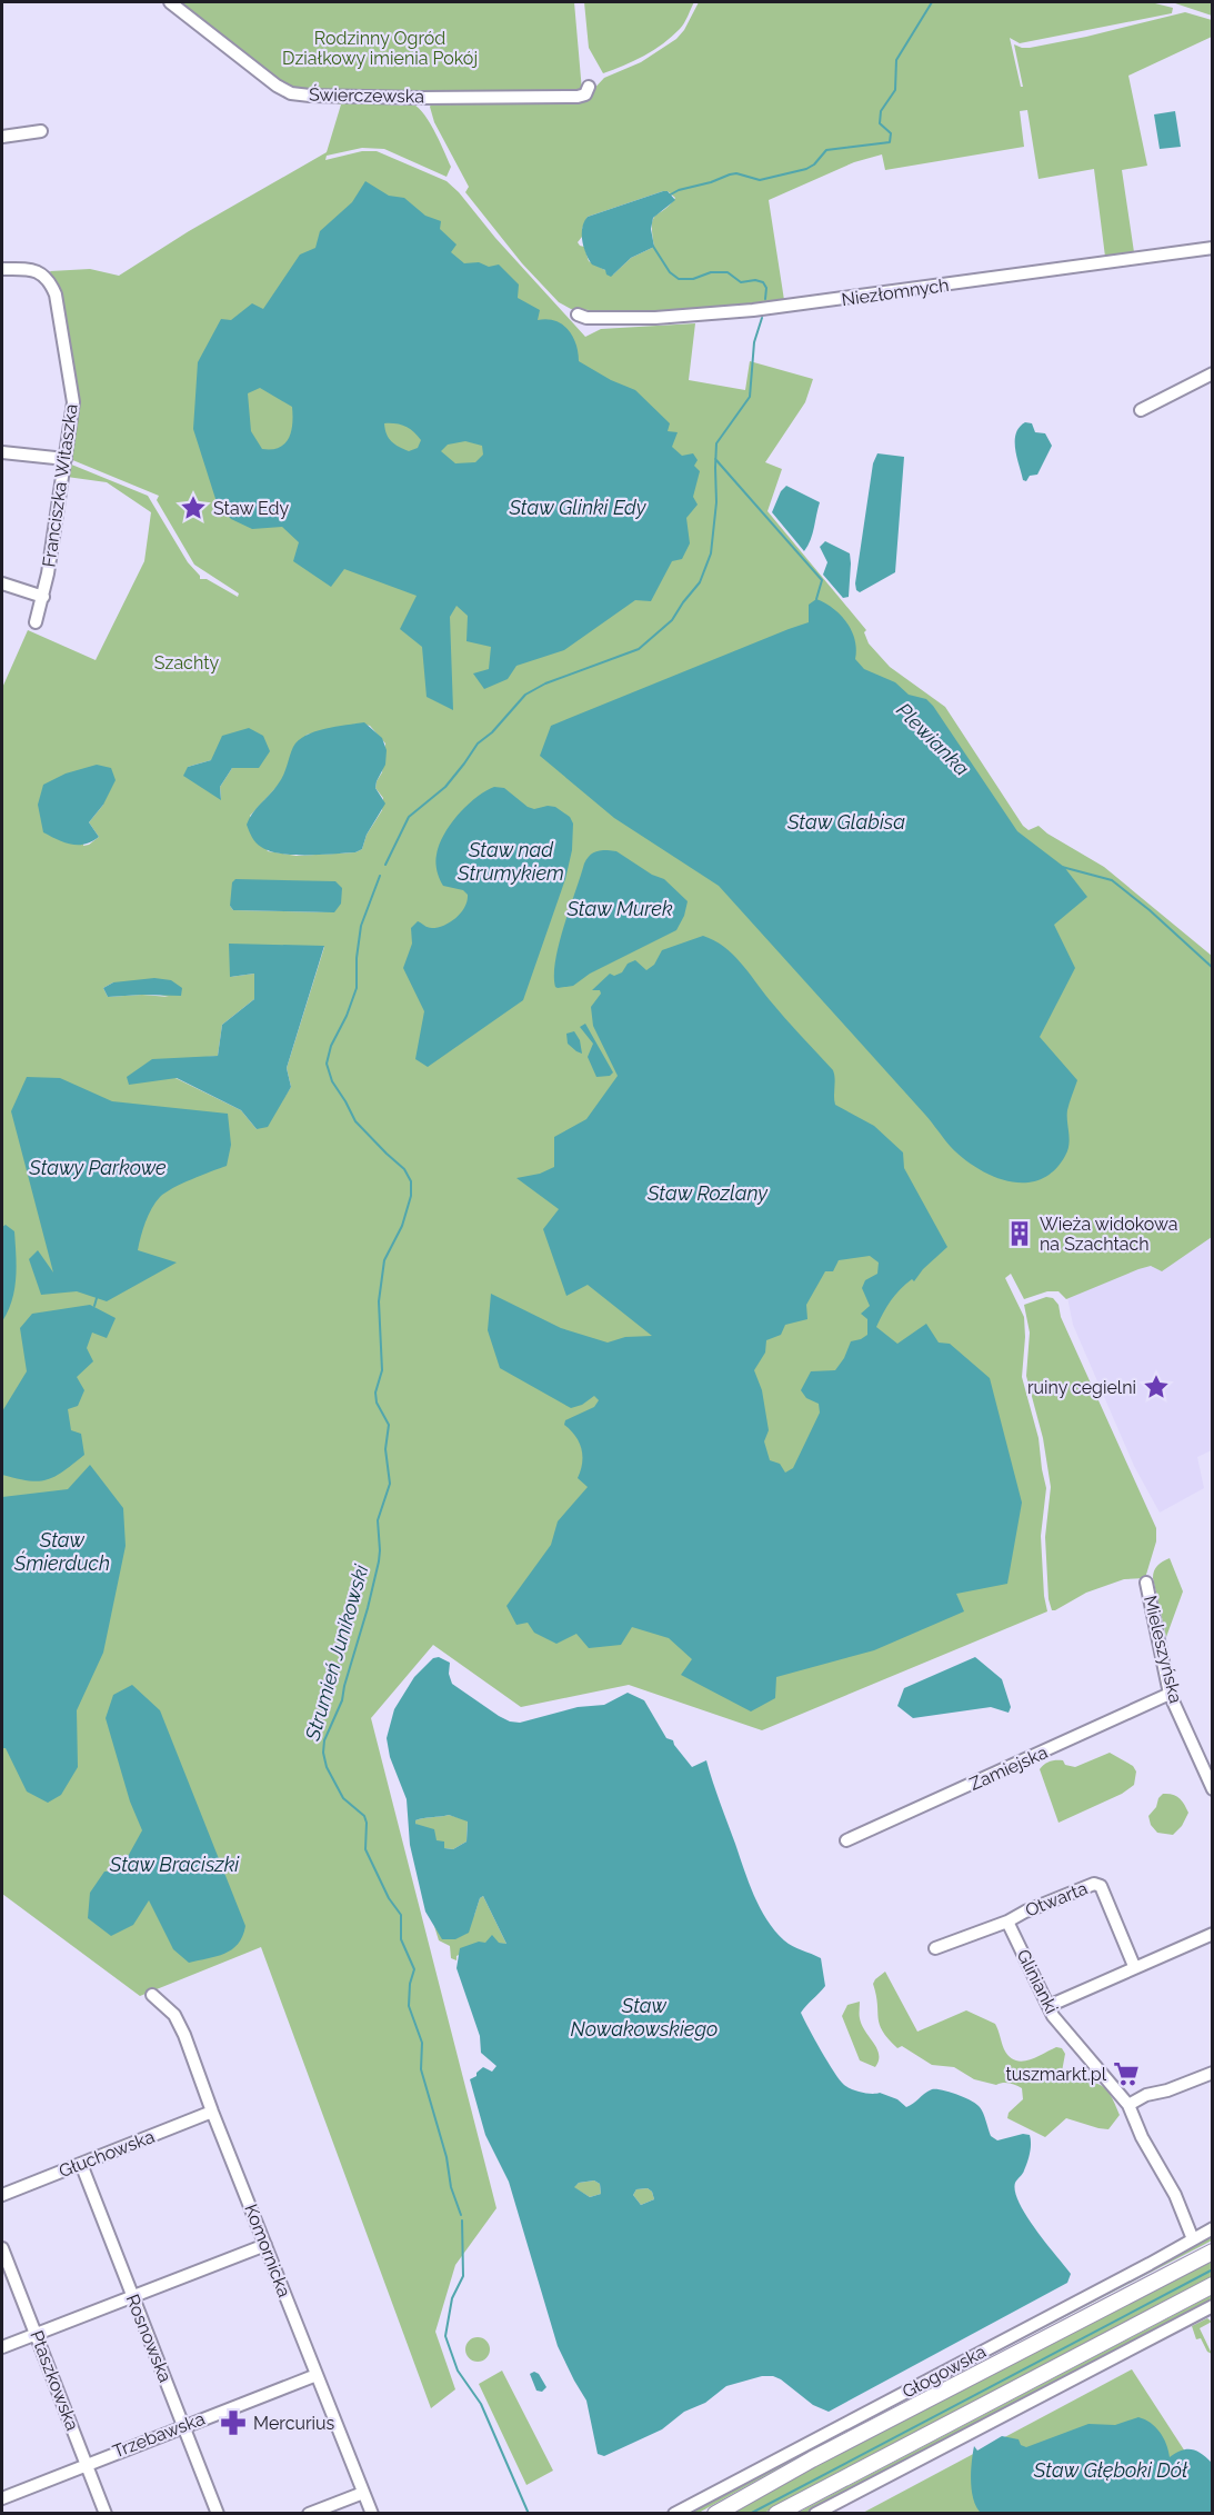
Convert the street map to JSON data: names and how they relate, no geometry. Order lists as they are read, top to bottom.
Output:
{
  "streets": {
    "main road": ["Głogowska"],
    "street": [
      "Świerczewska",
      "Niezłomnych",
      "Franciszka Witaszka",
      "Mieleszyńska",
      "Zamiejska",
      "Otwarta",
      "Glinianki",
      "Głuchowska",
      "Komornicka",
      "Rosnowska",
      "Ptaszkowska",
      "Trzebawska"
    ]
  },
  "crossings": [
    ["Mieleszyńska", "Zamiejska"],
    ["Otwarta", "Glinianki"],
    ["Glinianki", "Głogowska"],
    ["Głuchowska", "Komornicka"],
    ["Głuchowska", "Rosnowska"],
    ["Komornicka", "Trzebawska"],
    ["Rosnowska", "Trzebawska"],
    ["Ptaszkowska", "Trzebawska"]
  ],
  "water": [
    "Staw Glinki Edy",
    "Plewianka",
    "Staw Glabisa",
    "Staw nad Strumykiem",
    "Staw Murek",
    "Stawy Parkowe",
    "Staw Rozlany",
    "Staw Śmierduch",
    "Strumień Junikowski",
    "Staw Braciszki",
    "Staw Nowakowskiego",
    "Staw Głęboki Dół"
  ],
  "parks": ["Rodzinny Ogród Działkowy imienia Pokój", "Szachty"],
  "places": {
    "place": ["Staw Edy", "ruiny cegielni"],
    "building": ["Wieża widokowa na Szachtach"],
    "supermarket": ["tuszmarkt.pl"],
    "pharmacy": ["Mercurius"]
  }
}
